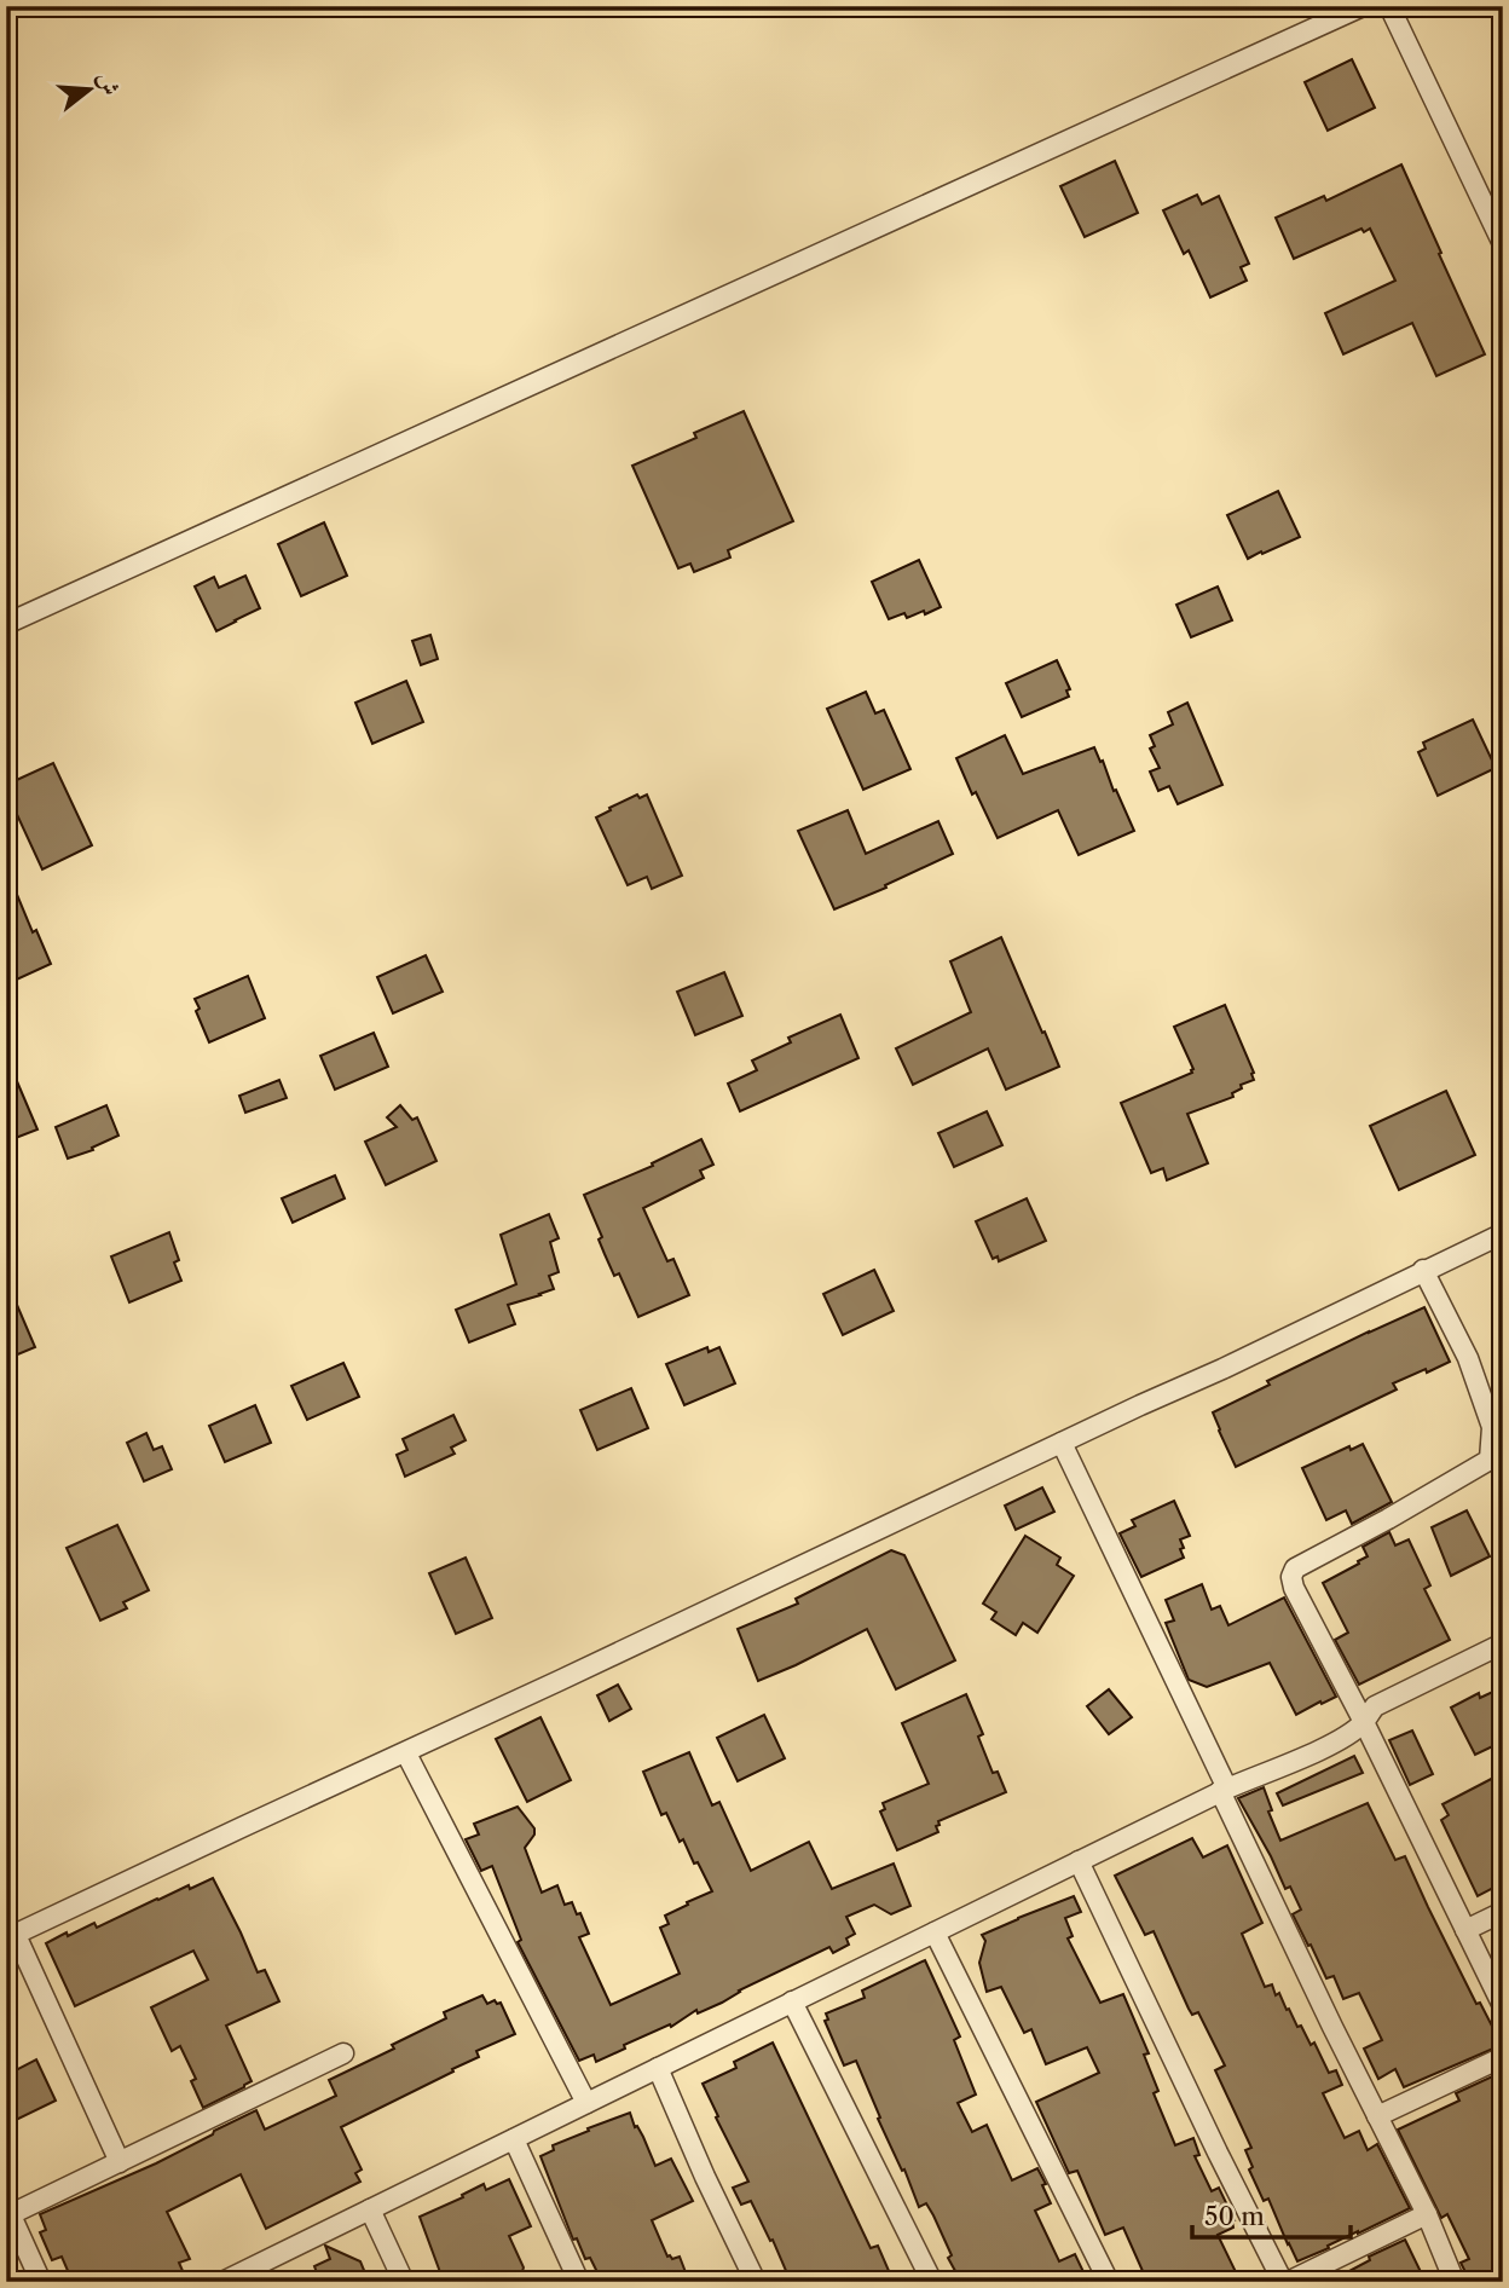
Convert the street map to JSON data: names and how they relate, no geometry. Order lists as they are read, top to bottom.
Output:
{
  "scale_bar": "50 m",
  "north": "right"
}
